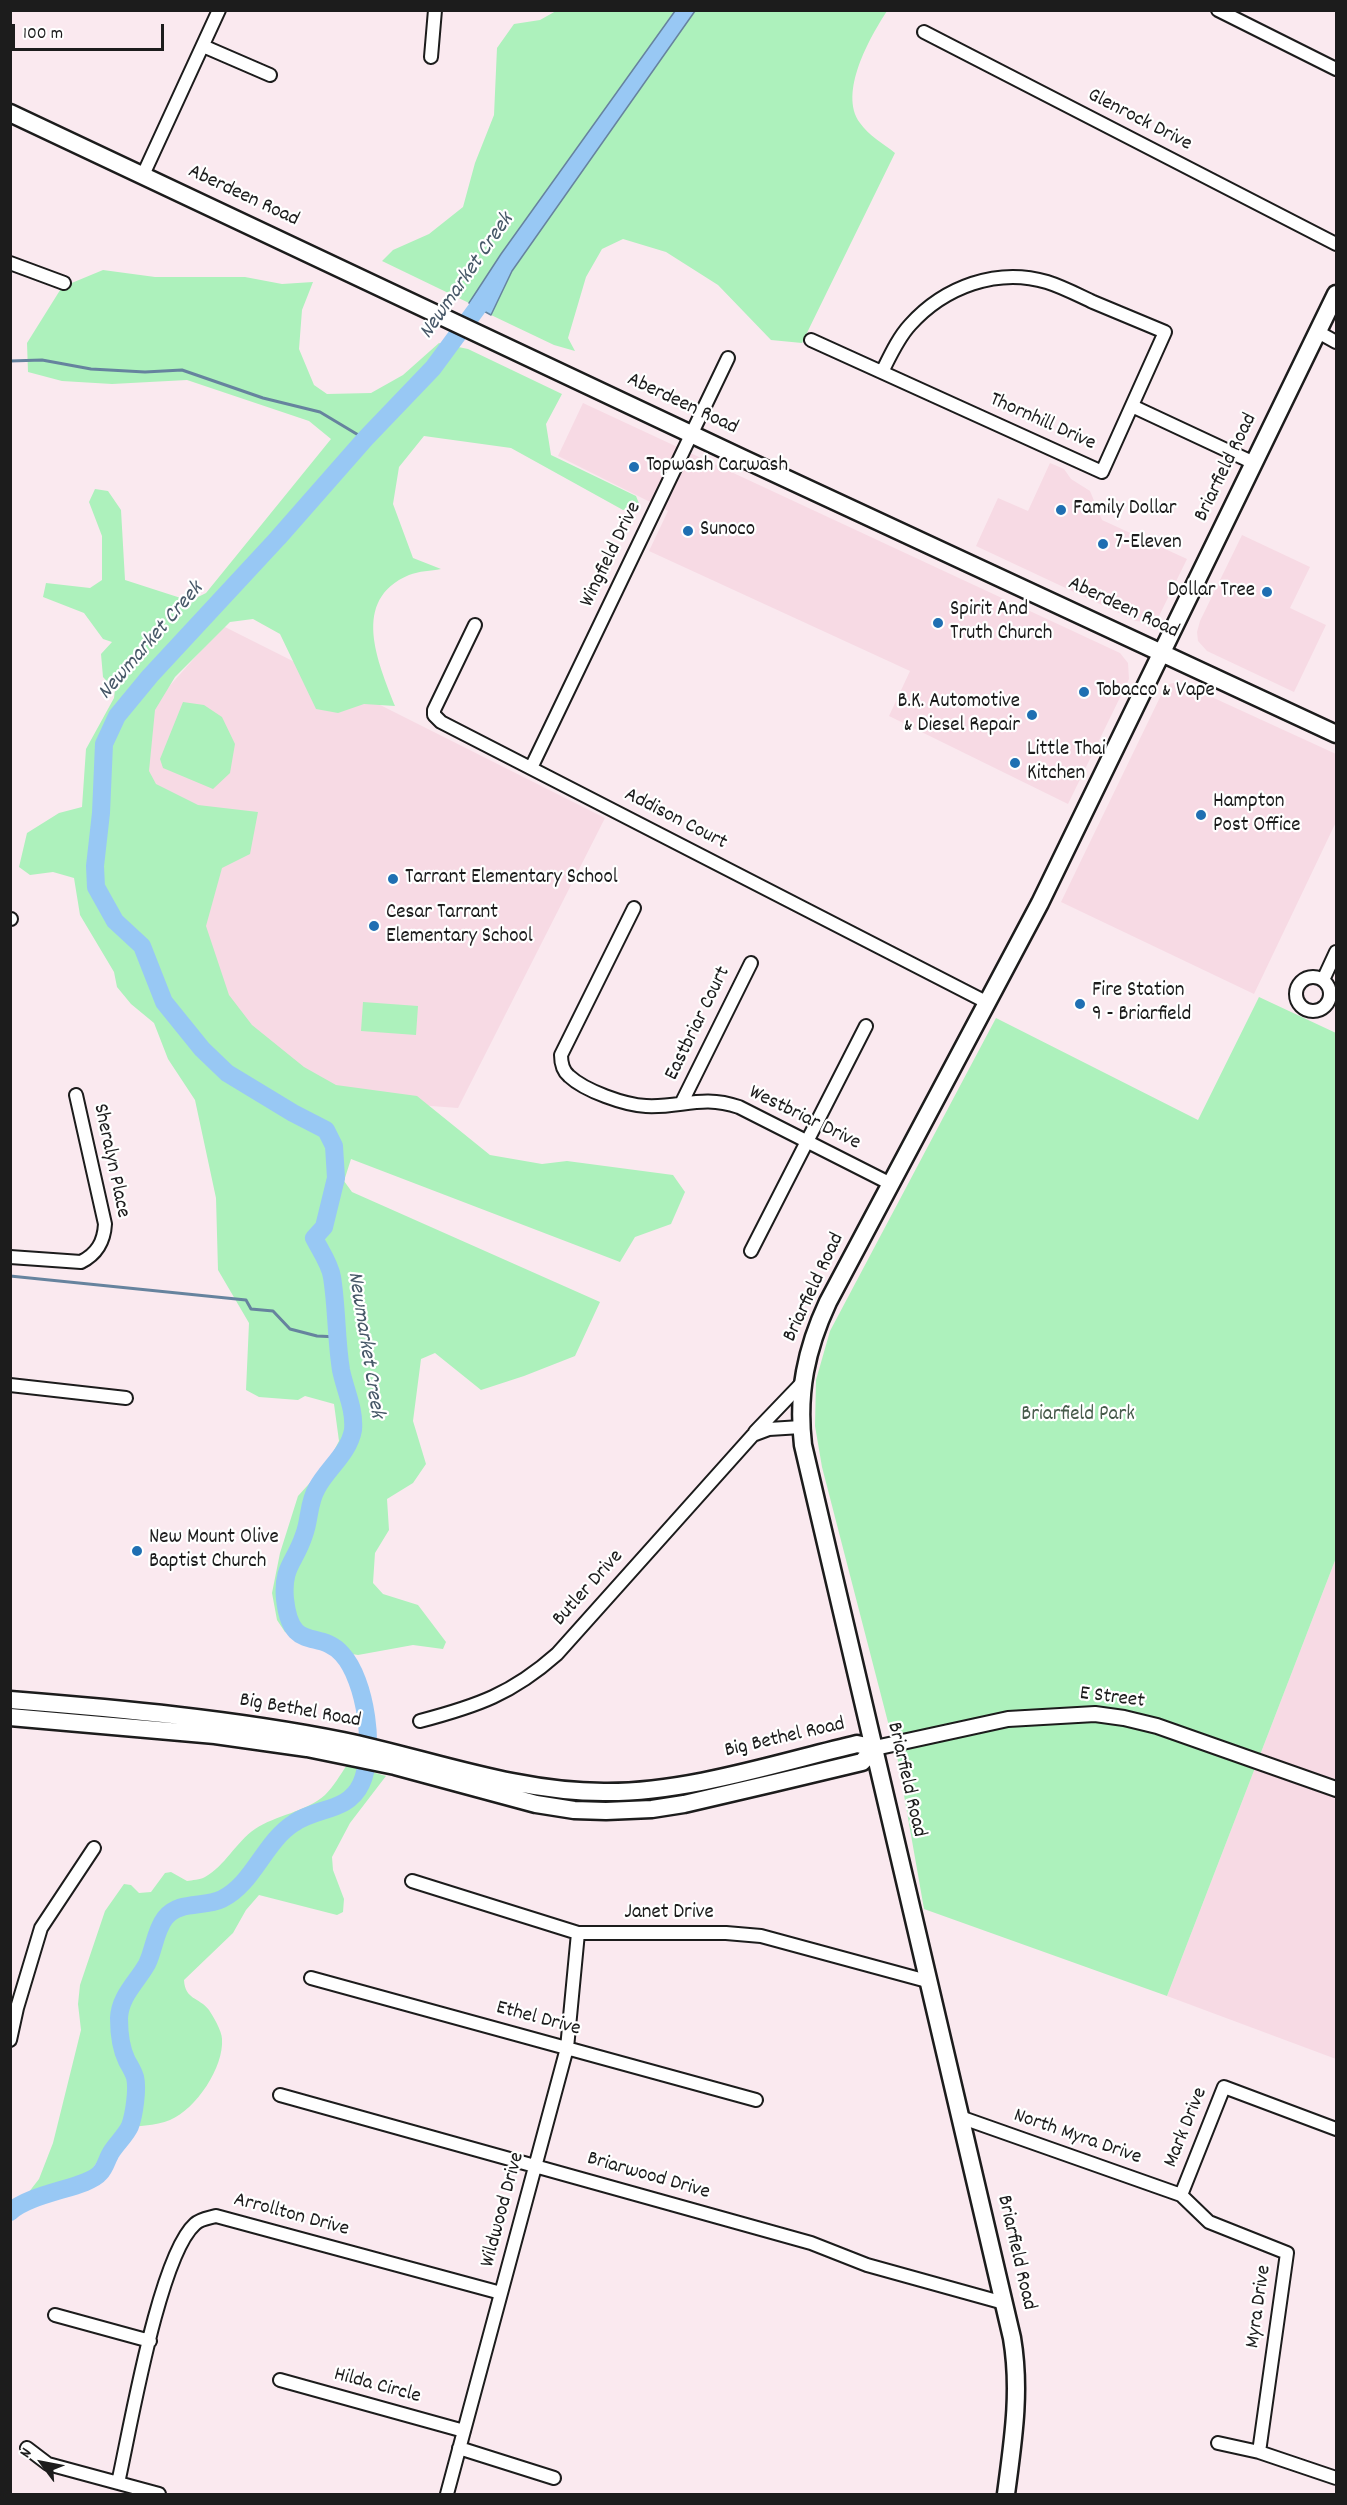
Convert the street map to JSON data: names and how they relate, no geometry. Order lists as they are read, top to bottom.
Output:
{
  "streets": {
    "main road": ["Aberdeen Road", "Briarfield Road", "Big Bethel Road"],
    "street": [
      "Glenrock Drive",
      "Thornhill Drive",
      "Wingfield Drive",
      "Addison Court",
      "Eastbriar Court",
      "Westbriar Drive",
      "Sheralyn Place",
      "Butler Drive",
      "E Street",
      "Janet Drive",
      "Ethel Drive",
      "Mark Drive",
      "North Myra Drive",
      "Briarwood Drive",
      "Wildwood Drive",
      "Arrollton Drive",
      "Myra Drive",
      "Hilda Circle"
    ]
  },
  "crossings": [
    ["Aberdeen Road", "Briarfield Road"],
    ["Aberdeen Road", "Wingfield Drive"],
    ["Briarfield Road", "Addison Court"],
    ["Briarfield Road", "Westbriar Drive"],
    ["Briarfield Road", "Butler Drive"],
    ["Briarfield Road", "E Street"],
    ["Briarfield Road", "Big Bethel Road"],
    ["Briarfield Road", "Janet Drive"],
    ["Briarfield Road", "North Myra Drive"],
    ["Briarfield Road", "Briarwood Drive"],
    ["Wingfield Drive", "Addison Court"],
    ["Eastbriar Court", "Westbriar Drive"],
    ["E Street", "Big Bethel Road"],
    ["Janet Drive", "Wildwood Drive"],
    ["Ethel Drive", "Wildwood Drive"],
    ["Mark Drive", "North Myra Drive"],
    ["Mark Drive", "Myra Drive"],
    ["North Myra Drive", "Myra Drive"],
    ["Briarwood Drive", "Wildwood Drive"],
    ["Wildwood Drive", "Arrollton Drive"],
    ["Wildwood Drive", "Hilda Circle"]
  ],
  "water": ["Newmarket Creek"],
  "parks": ["Briarfield Park"],
  "places": [
    "Topwash Carwash",
    "Family Dollar",
    "Sunoco",
    "7-Eleven",
    "Dollar Tree",
    "Spirit And Truth Church",
    "Tobacco & Vape",
    "B.K. Automotive & Diesel Repair",
    "Little Thai Kitchen",
    "Hampton Post Office",
    "Tarrant Elementary School",
    "Cesar Tarrant Elementary School",
    "Fire Station 9 - Briarfield",
    "New Mount Olive Baptist Church"
  ],
  "scale_bar": "100 m",
  "north": "top left"
}
